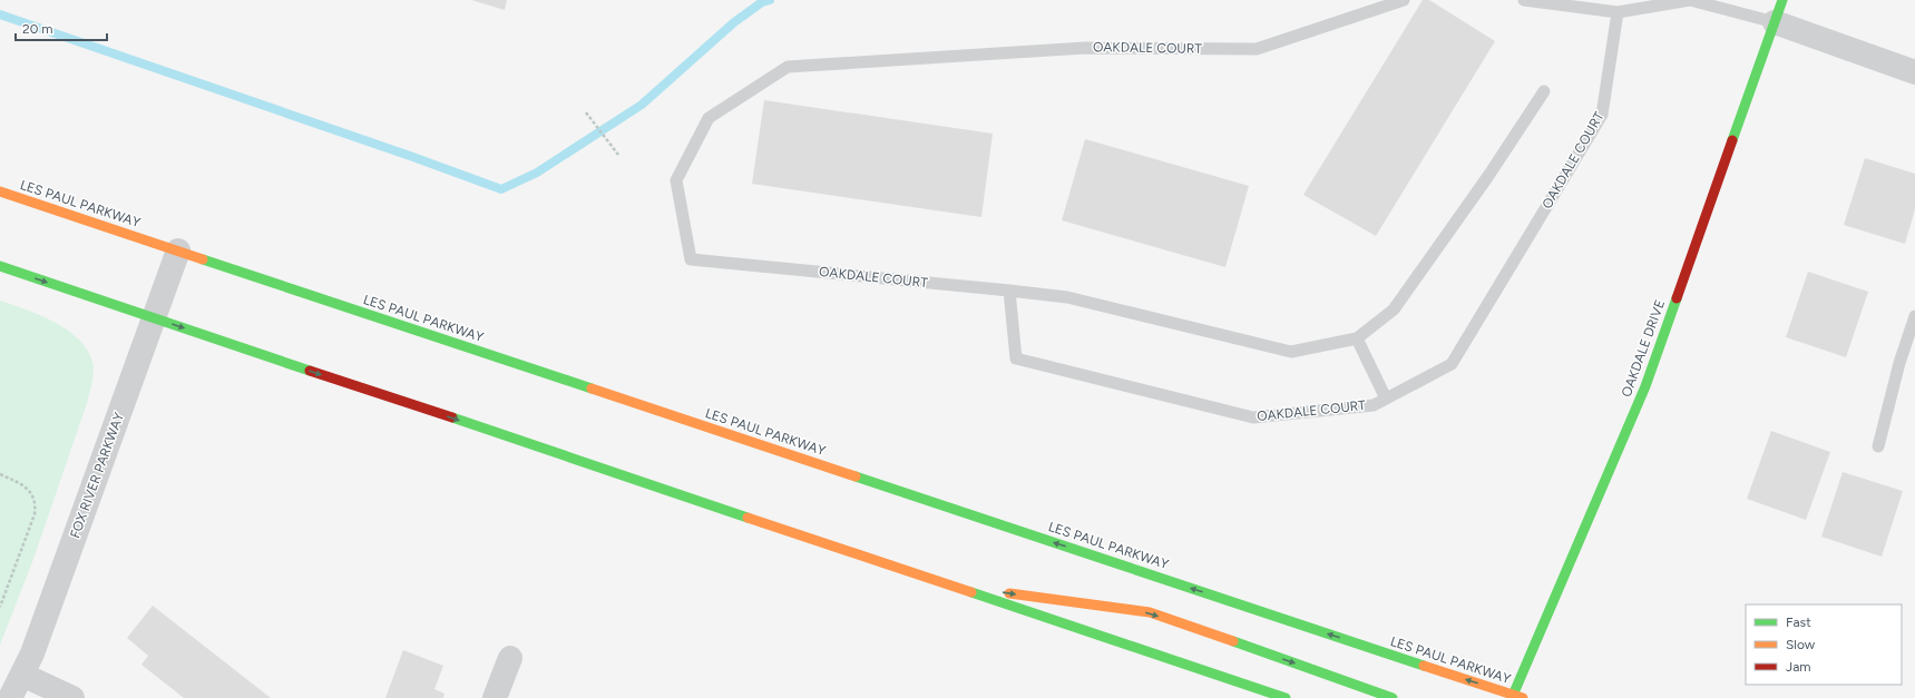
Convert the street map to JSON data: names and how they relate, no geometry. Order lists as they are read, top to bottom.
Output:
{
  "streets": {
    "main road": ["LES PAUL PARKWAY", "OAKDALE DRIVE"],
    "street": ["FOX RIVER PARKWAY"],
    "lane": ["OAKDALE COURT"]
  },
  "crossings": [
    ["LES PAUL PARKWAY", "OAKDALE DRIVE"],
    ["LES PAUL PARKWAY", "FOX RIVER PARKWAY"]
  ],
  "legend": ["Fast", "Slow", "Jam"],
  "scale_bar": "20 m"
}
